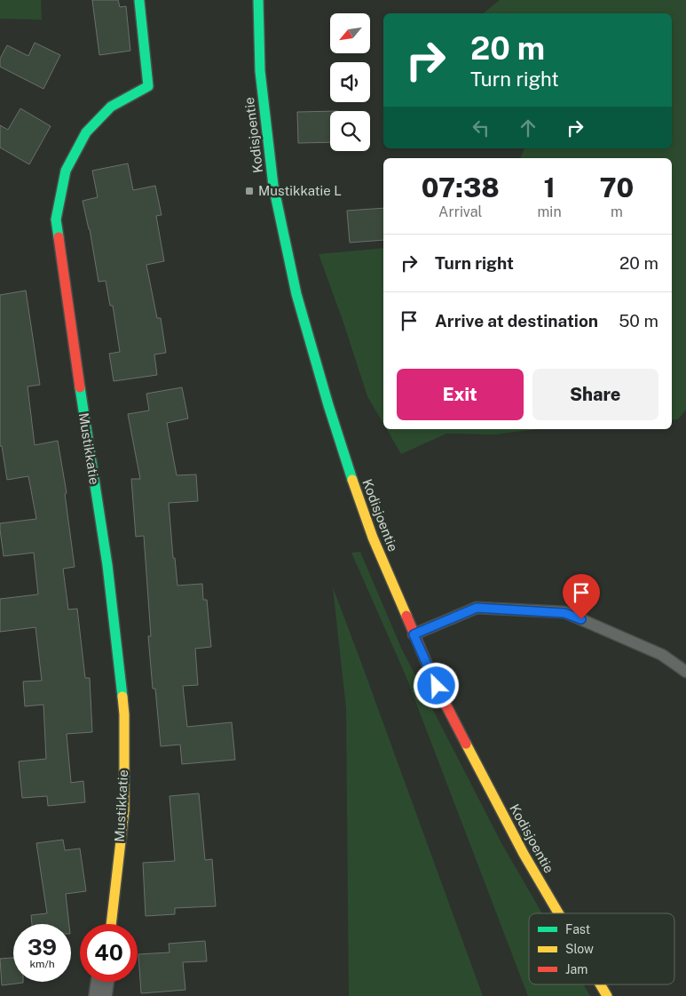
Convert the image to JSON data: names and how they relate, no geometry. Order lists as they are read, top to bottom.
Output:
{
  "streets": {
    "street": ["Kodisjoentie", "Mustikkatie"]
  },
  "places": {
    "transit": ["Mustikkatie L"]
  },
  "legend": ["Fast", "Slow", "Jam"],
  "north": "bottom left",
  "page": {
    "turn": ["20 m", "Turn right"],
    "eta": [
      "07:38",
      "Arrival",
      "1",
      "min",
      "70",
      "m"
    ],
    "list": [
      {
        "name": "Turn right",
        "value": "20 m"
      },
      {
        "name": "Arrive at destination",
        "value": "50 m"
      }
    ],
    "buttons": ["Exit", "Share"],
    "speed": "39 km/h",
    "limit": "40"
  }
}
